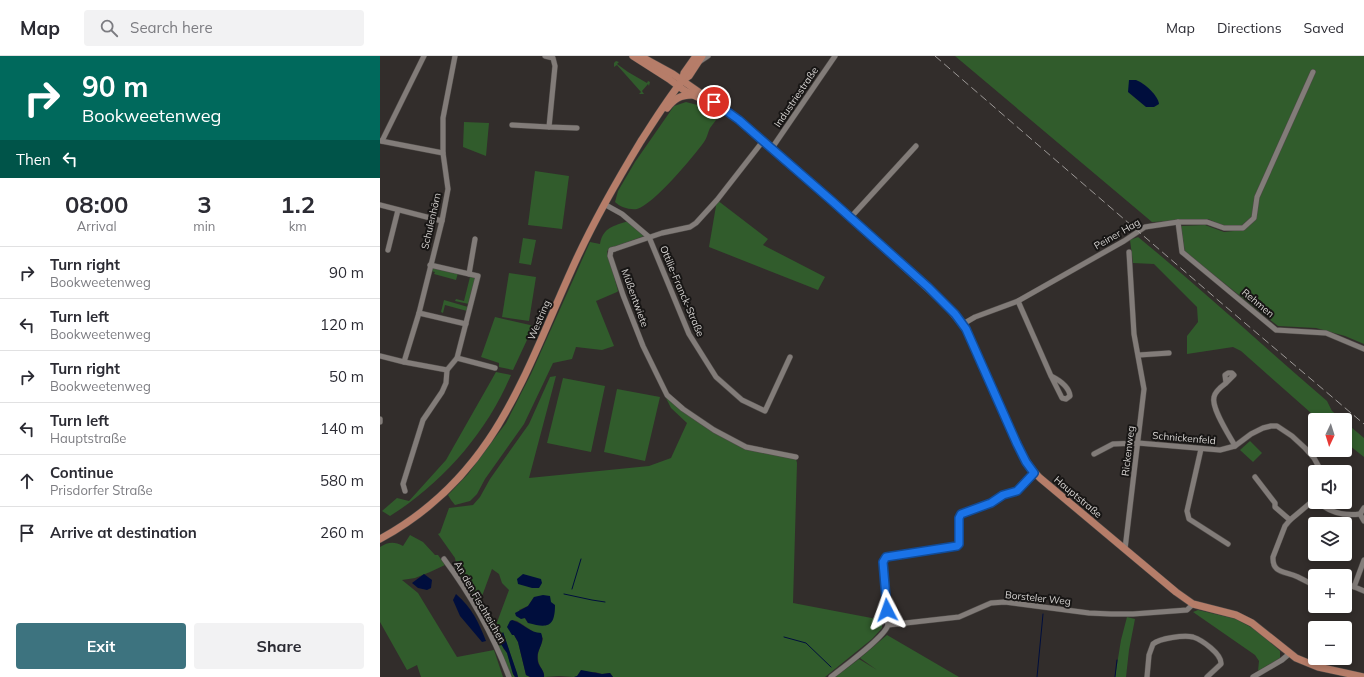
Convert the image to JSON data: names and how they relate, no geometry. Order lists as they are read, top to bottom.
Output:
{
  "streets": {
    "main road": ["Westring", "Hauptstraße"],
    "street": [
      "Industriestraße",
      "Schulenhörn",
      "Peiner Hag",
      "Ottilie-Franck-Straße",
      "Müßentwiete",
      "Rehmen",
      "Schnickenfeld",
      "Rickenweg",
      "Borsteler Weg",
      "An den Fischteichen"
    ]
  },
  "crossings": [
    ["Industriestraße", "Hauptstraße"],
    ["Peiner Hag", "Rehmen"],
    ["Peiner Hag", "Hauptstraße"],
    ["Ottilie-Franck-Straße", "Müßentwiete"],
    ["Ottilie-Franck-Straße", "Westring"],
    ["Müßentwiete", "Hauptstraße"],
    ["Schnickenfeld", "Rickenweg"],
    ["Rickenweg", "Hauptstraße"],
    ["Hauptstraße", "Borsteler Weg"]
  ],
  "north": "bottom",
  "page": {
    "header": "Map",
    "search": "Search here",
    "nav": ["Map", "Directions", "Saved"],
    "turn": ["90 m", "Bookweetenweg"],
    "then": "Then",
    "eta": [
      "08:00",
      "Arrival",
      "3",
      "min",
      "1.2",
      "km"
    ],
    "list": [
      {
        "name": "Turn right",
        "note": "Bookweetenweg",
        "value": "90 m"
      },
      {
        "name": "Turn left",
        "note": "Bookweetenweg",
        "value": "120 m"
      },
      {
        "name": "Turn right",
        "note": "Bookweetenweg",
        "value": "50 m"
      },
      {
        "name": "Turn left",
        "note": "Hauptstraße",
        "value": "140 m"
      },
      {
        "name": "Continue",
        "note": "Prisdorfer Straße",
        "value": "580 m"
      },
      {
        "name": "Arrive at destination",
        "value": "260 m"
      }
    ],
    "map_buttons": ["+", "−"],
    "buttons": ["Exit", "Share"]
  }
}
